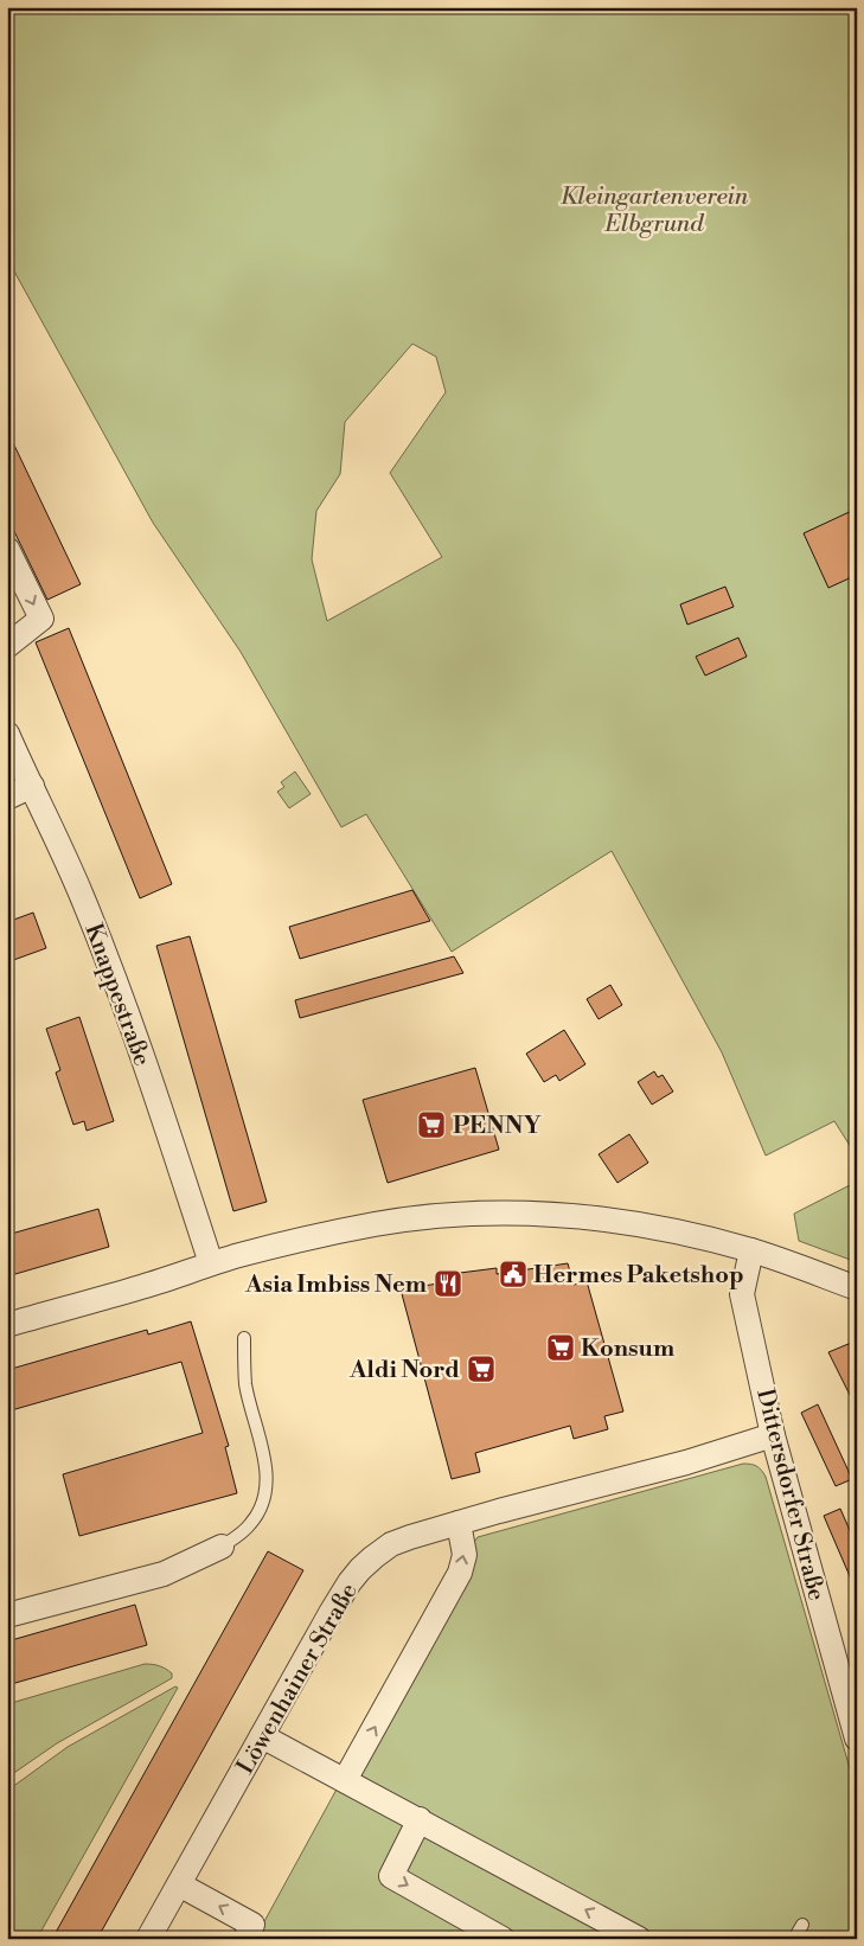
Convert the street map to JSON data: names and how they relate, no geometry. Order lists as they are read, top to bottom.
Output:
{
  "streets": {
    "street": ["Knappestraße", "Dittersdorfer Straße", "Löwenhainer Straße"]
  },
  "crossings": [
    ["Dittersdorfer Straße", "Löwenhainer Straße"]
  ],
  "parks": ["Kleingartenverein Elbgrund"],
  "places": {
    "supermarket": ["PENNY", "Konsum", "Aldi Nord"],
    "public building": ["Hermes Paketshop"],
    "restaurant": ["Asia Imbiss Nem"]
  }
}
